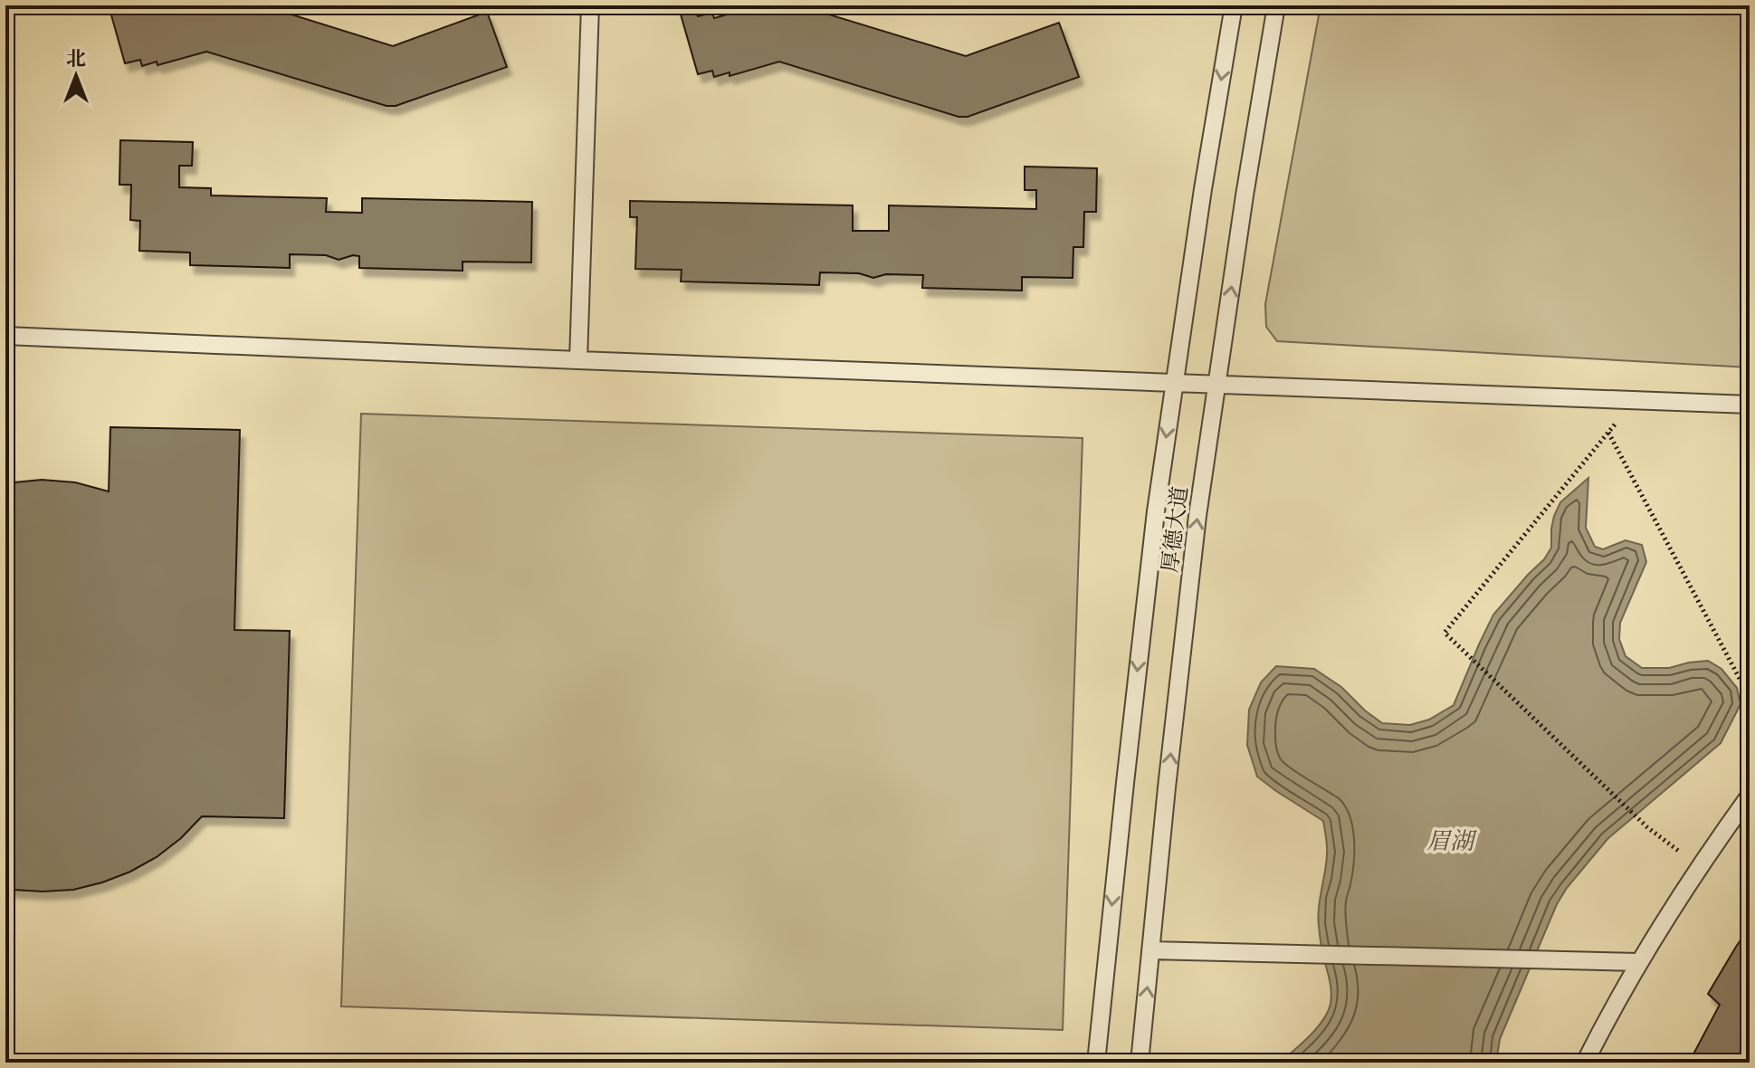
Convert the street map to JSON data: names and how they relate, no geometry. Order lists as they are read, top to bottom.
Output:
{
  "streets": {
    "lane": ["厚德大道"]
  },
  "water": ["眉湖"],
  "north": "top"
}
